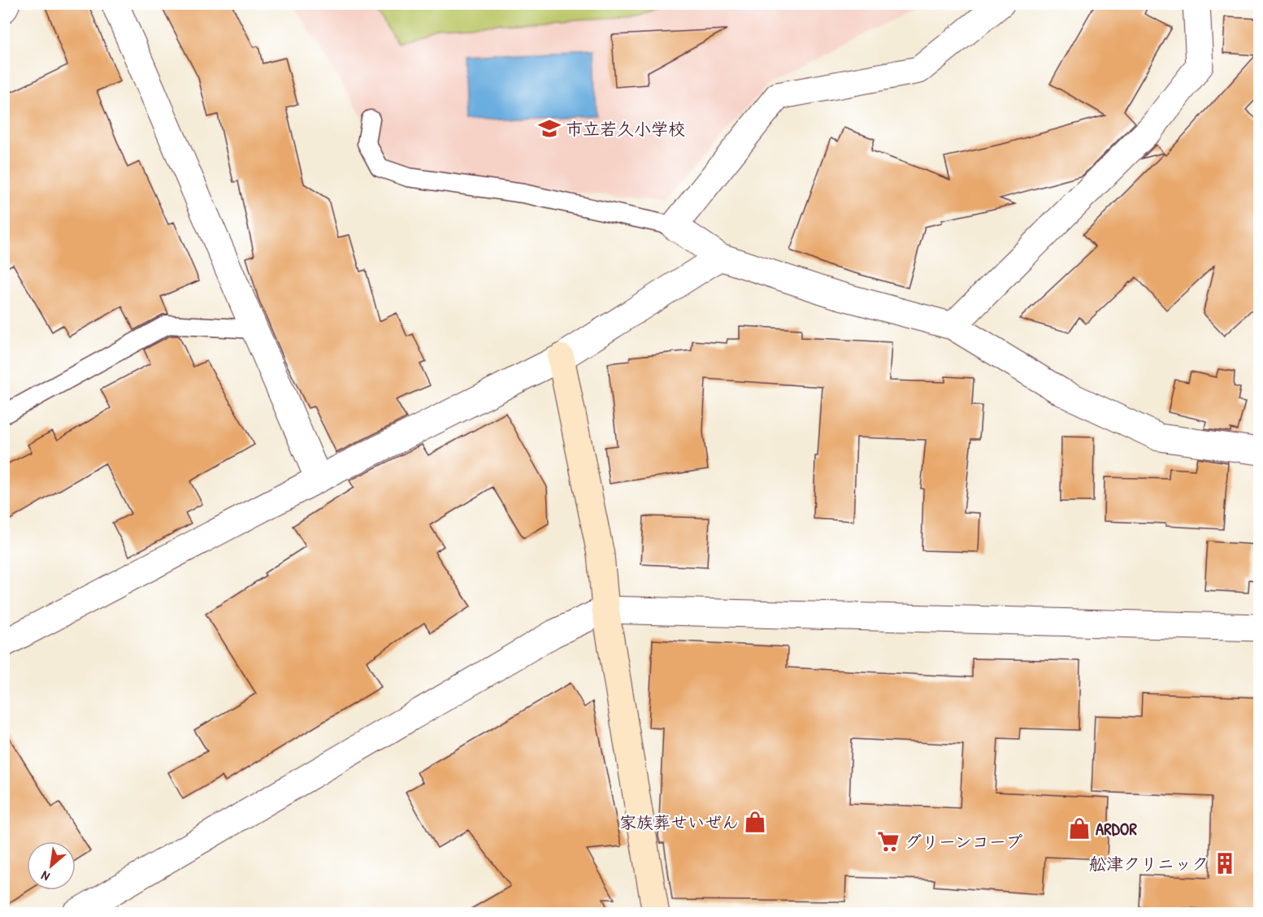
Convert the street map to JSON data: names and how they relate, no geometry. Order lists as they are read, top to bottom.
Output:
{
  "places": {
    "school or university": ["市立若久小学校"],
    "shop": ["家族葬せいぜん", "ARDOR"],
    "supermarket": ["グリーンコープ"],
    "building": ["舩津クリニック"]
  },
  "north": "bottom left"
}
